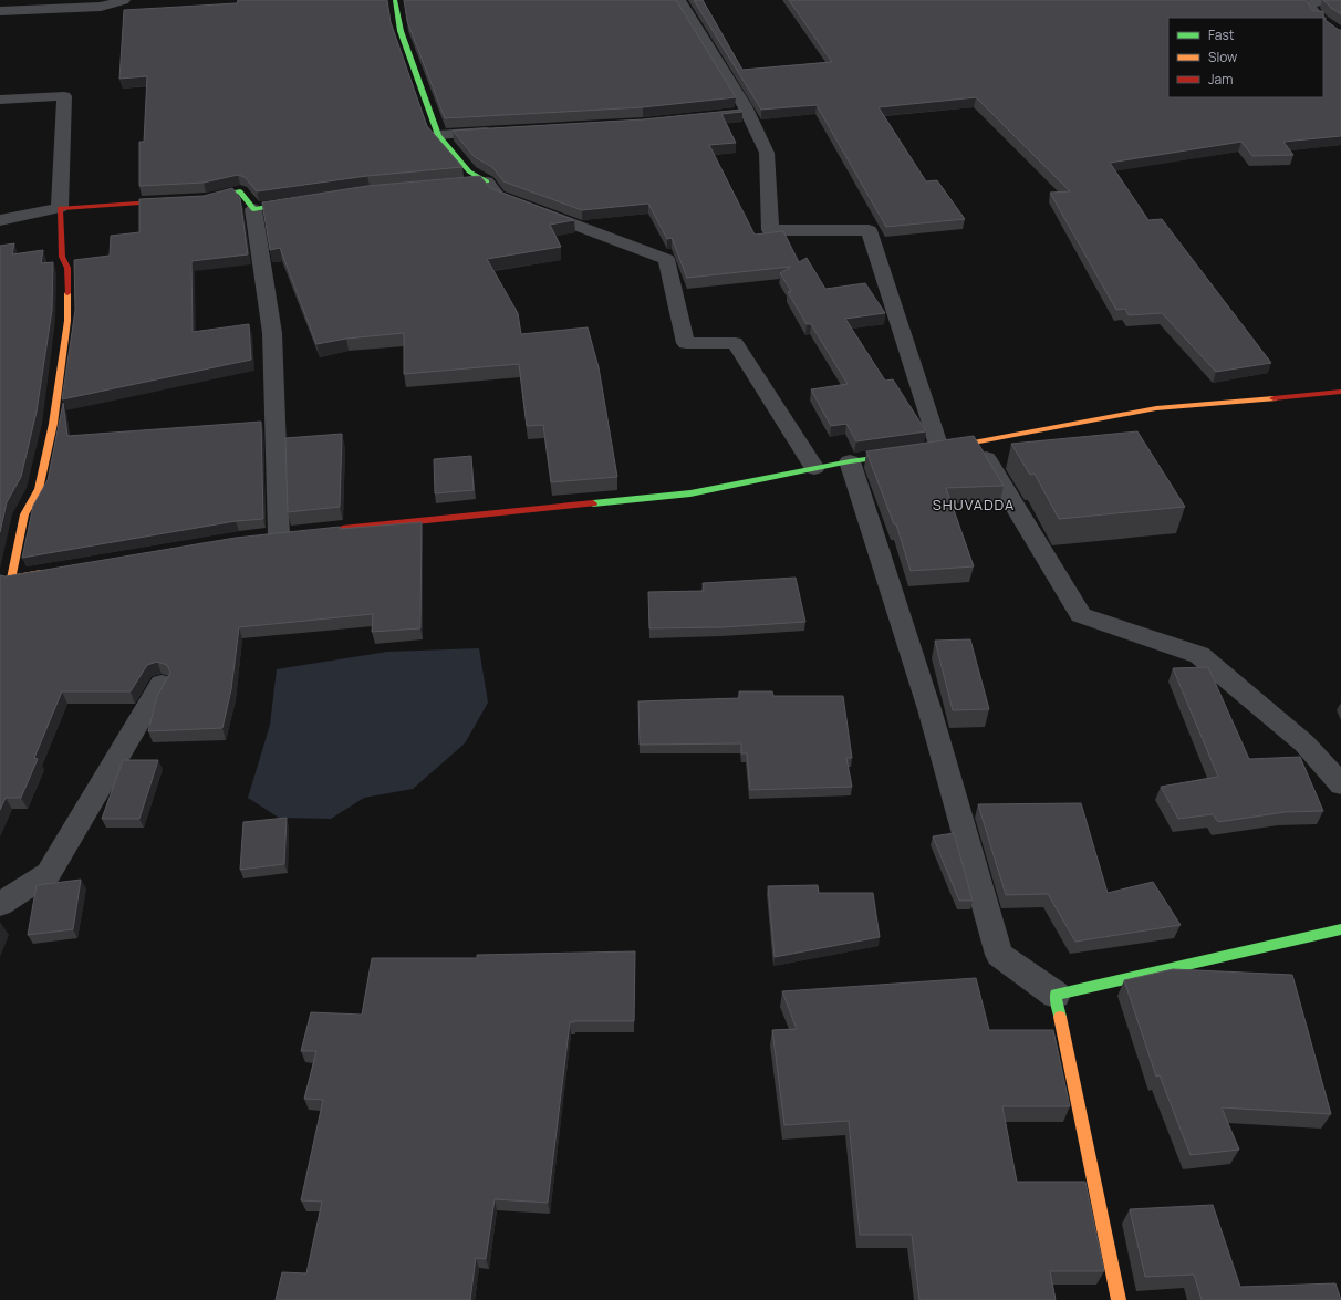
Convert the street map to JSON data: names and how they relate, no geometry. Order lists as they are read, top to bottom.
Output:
{
  "districts": ["SHUVADDA"],
  "legend": ["Fast", "Slow", "Jam"]
}
